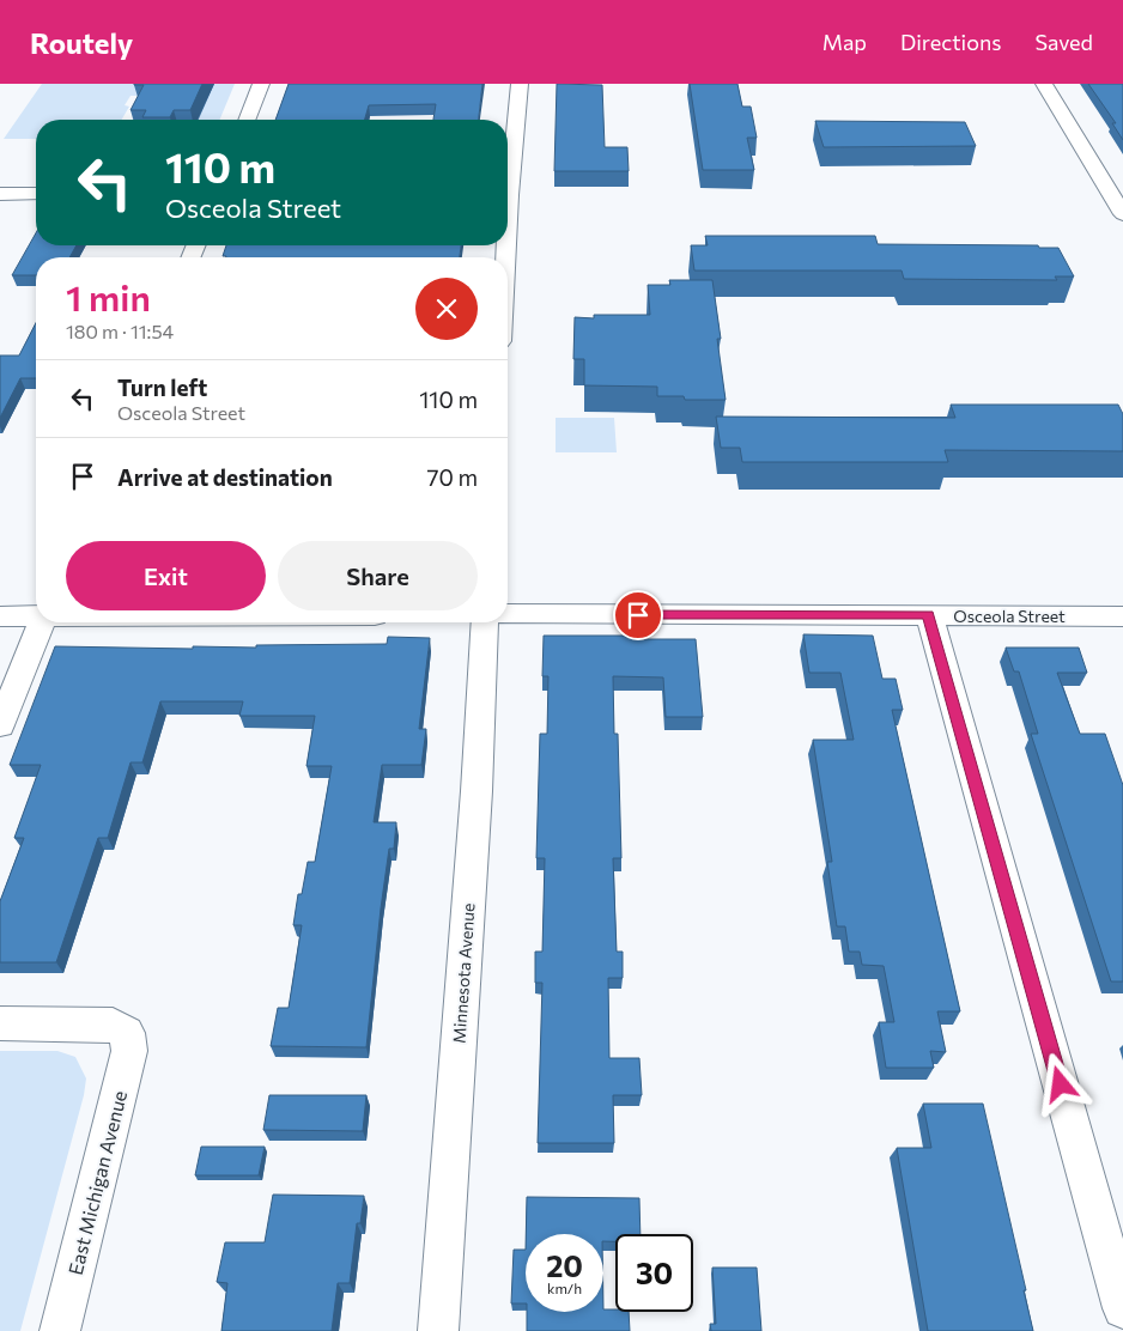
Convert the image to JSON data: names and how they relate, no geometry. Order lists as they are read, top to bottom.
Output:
{
  "streets": {
    "street": ["Osceola Street", "Minnesota Avenue", "East Michigan Avenue"]
  },
  "page": {
    "header": "Routely",
    "nav": ["Map", "Directions", "Saved"],
    "turn": ["110 m", "Osceola Street"],
    "heading": ["1 min", "180 m · 11:54"],
    "list": [
      {
        "name": "Turn left",
        "note": "Osceola Street",
        "value": "110 m"
      },
      {
        "name": "Arrive at destination",
        "value": "70 m"
      }
    ],
    "buttons": ["Exit", "Share"],
    "speed": "20 km/h",
    "limit": "30"
  }
}
